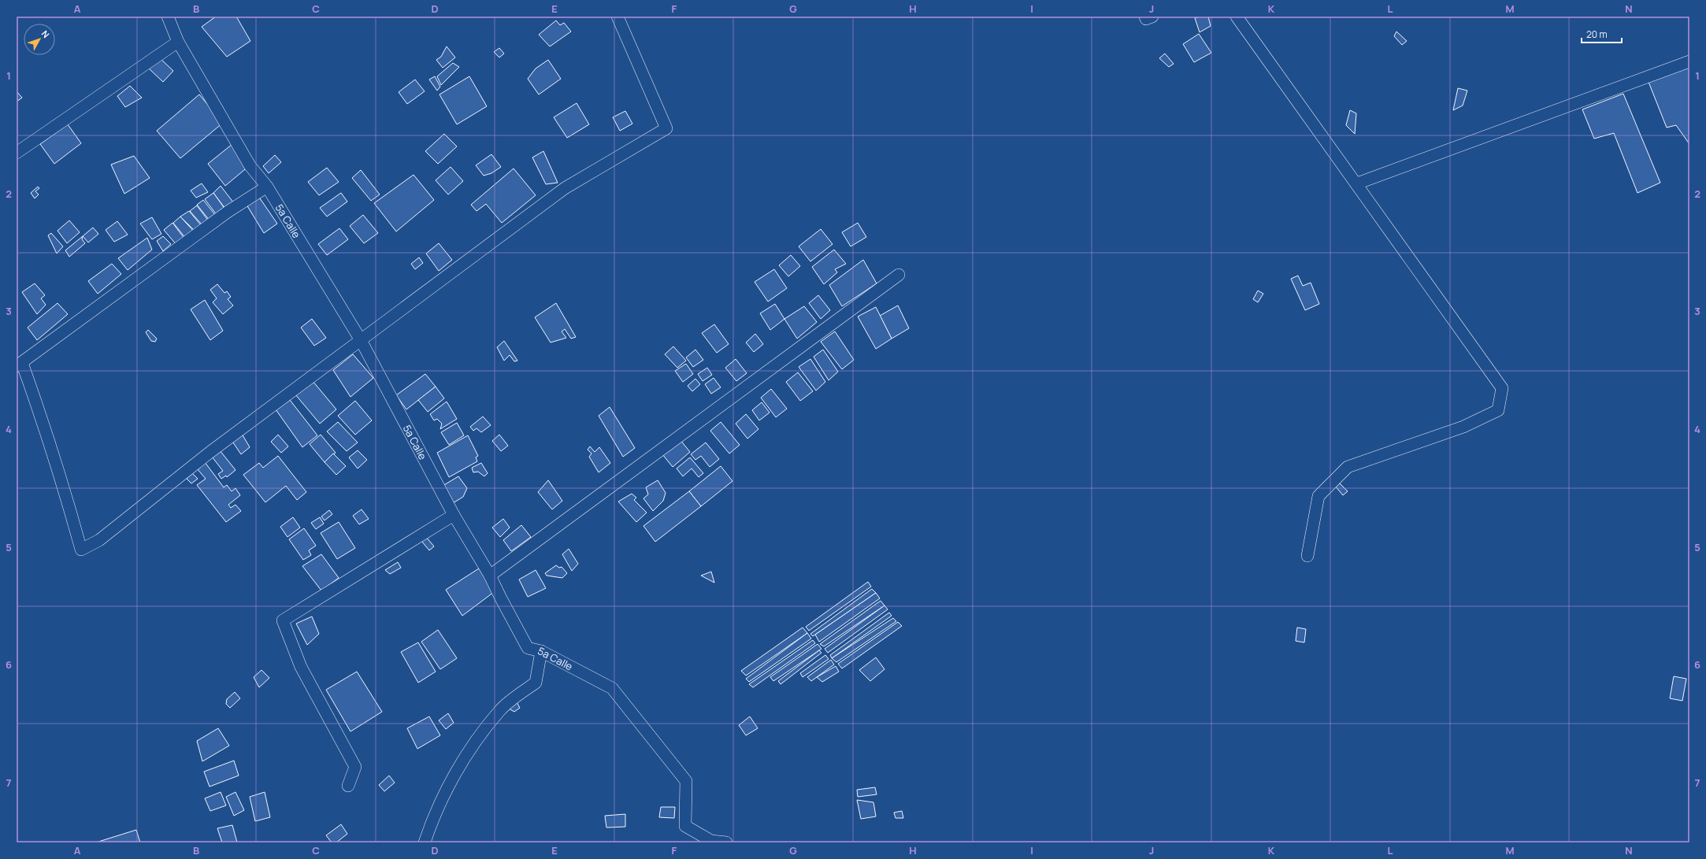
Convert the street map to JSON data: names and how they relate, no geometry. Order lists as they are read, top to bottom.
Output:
{
  "streets": {
    "street": ["5a Calle"]
  },
  "scale_bar": "20 m",
  "north": "top right",
  "grid": {
    "columns": [
      "A",
      "B",
      "C",
      "D",
      "E",
      "F",
      "G",
      "H",
      "I",
      "J",
      "K",
      "L",
      "M",
      "N"
    ],
    "rows": [
      "1",
      "2",
      "3",
      "4",
      "5",
      "6",
      "7"
    ]
  }
}
